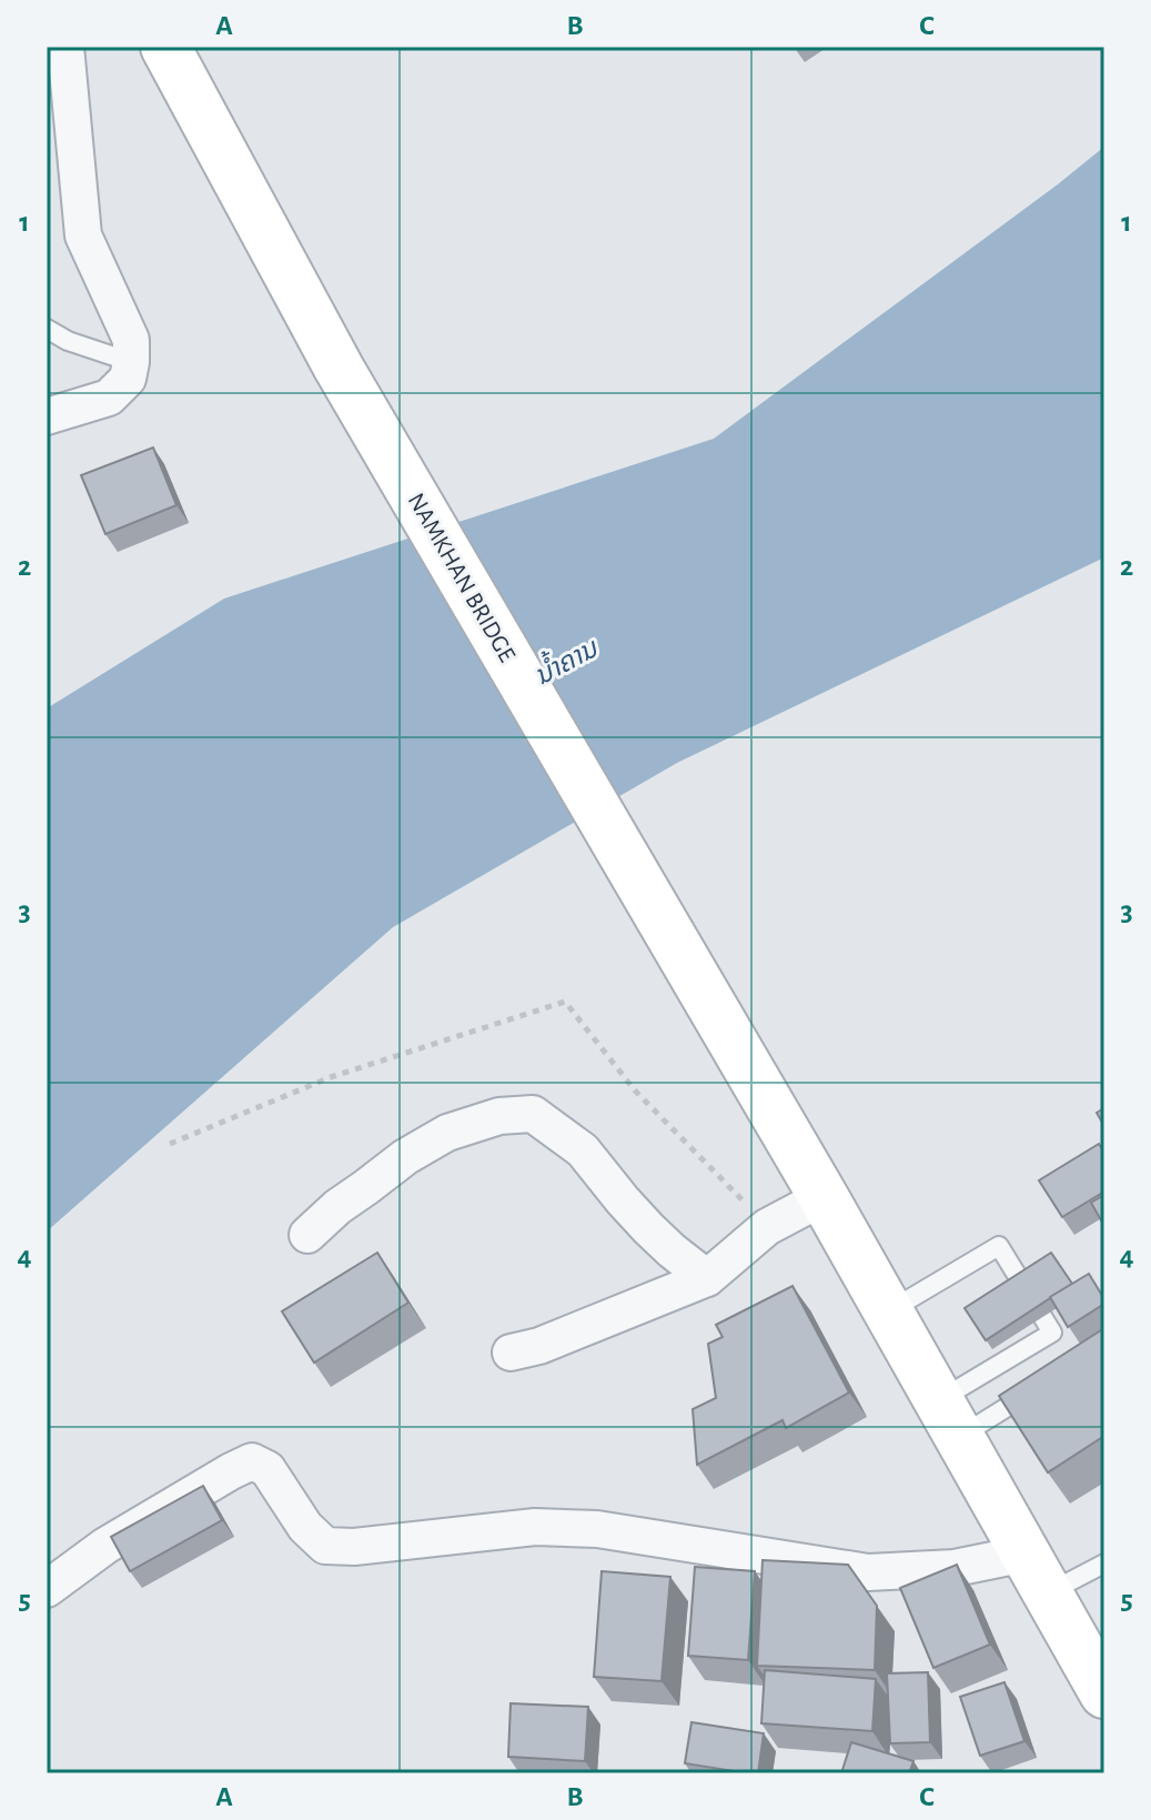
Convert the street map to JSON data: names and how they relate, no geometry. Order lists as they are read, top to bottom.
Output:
{
  "streets": {
    "main road": ["NAMKHAN BRIDGE"]
  },
  "water": ["ນ້ຳຄານ"],
  "grid": {
    "columns": ["A", "B", "C"],
    "rows": [
      "1",
      "2",
      "3",
      "4",
      "5"
    ]
  }
}
